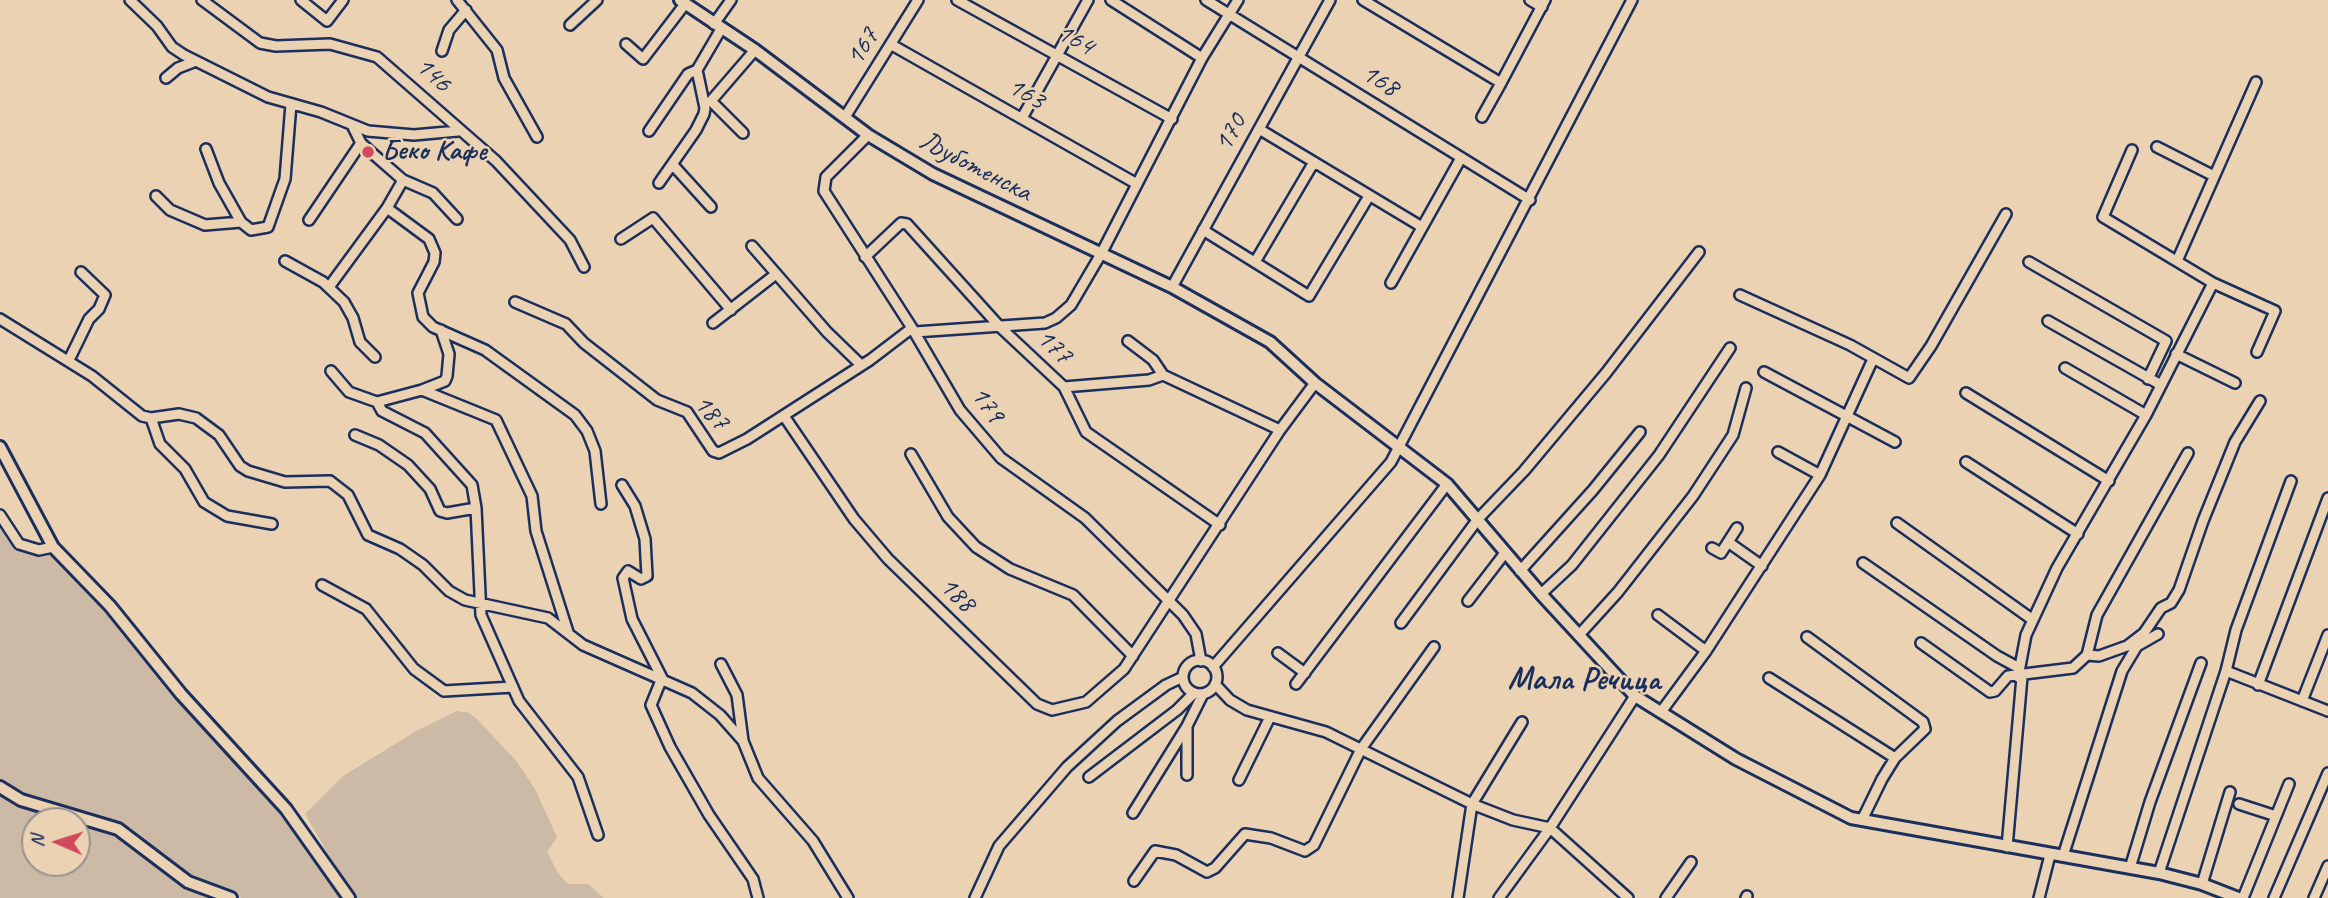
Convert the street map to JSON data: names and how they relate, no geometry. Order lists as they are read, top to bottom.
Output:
{
  "streets": {
    "main road": ["Љуботенска"],
    "street": [
      "164",
      "167",
      "146",
      "168",
      "163",
      "170",
      "177",
      "179",
      "187",
      "188"
    ]
  },
  "crossings": [
    ["167", "163"],
    ["167", "Љуботенска"],
    ["168", "170"],
    ["170", "Љуботенска"],
    ["Љуботенска", "179"],
    ["Љуботенска", "188"],
    ["177", "179"],
    ["177", "188"],
    ["179", "187"],
    ["179", "188"],
    ["187", "188"]
  ],
  "districts": ["Мала Речица"],
  "places": ["Беко Кафе"],
  "north": "left"
}
